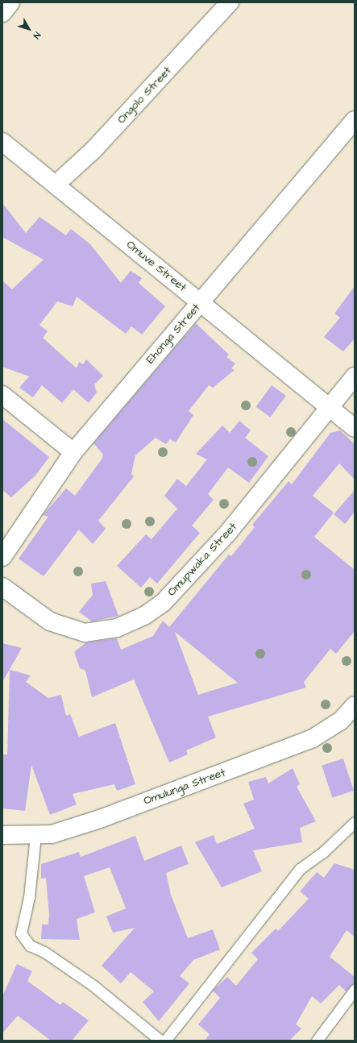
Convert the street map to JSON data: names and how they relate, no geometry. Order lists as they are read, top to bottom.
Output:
{
  "streets": {
    "street": [
      "Ongolo Street",
      "Omuve Street",
      "Ehonga Street",
      "Omupwaka Street",
      "Omulunga Street"
    ]
  },
  "crossings": [
    ["Ongolo Street", "Omuve Street"],
    ["Omuve Street", "Ehonga Street"],
    ["Omuve Street", "Omupwaka Street"]
  ],
  "north": "bottom right"
}
